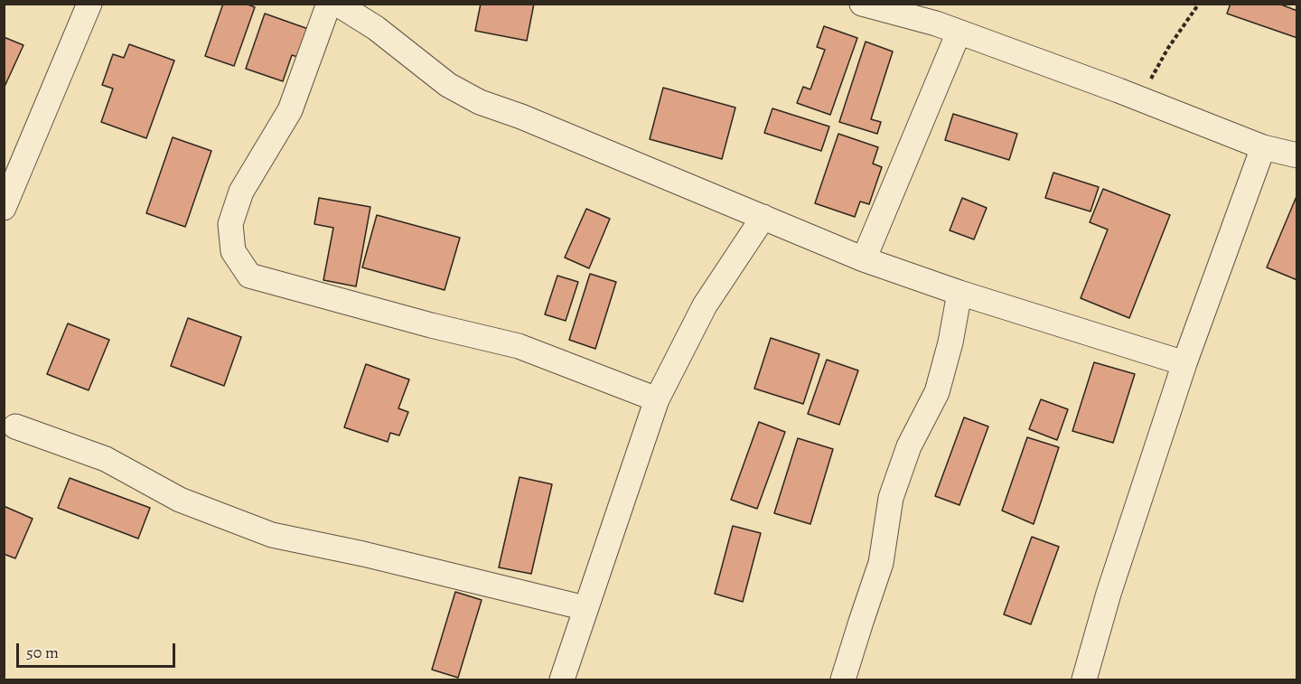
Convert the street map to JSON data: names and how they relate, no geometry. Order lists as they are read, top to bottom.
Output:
{
  "scale_bar": "50 m"
}
